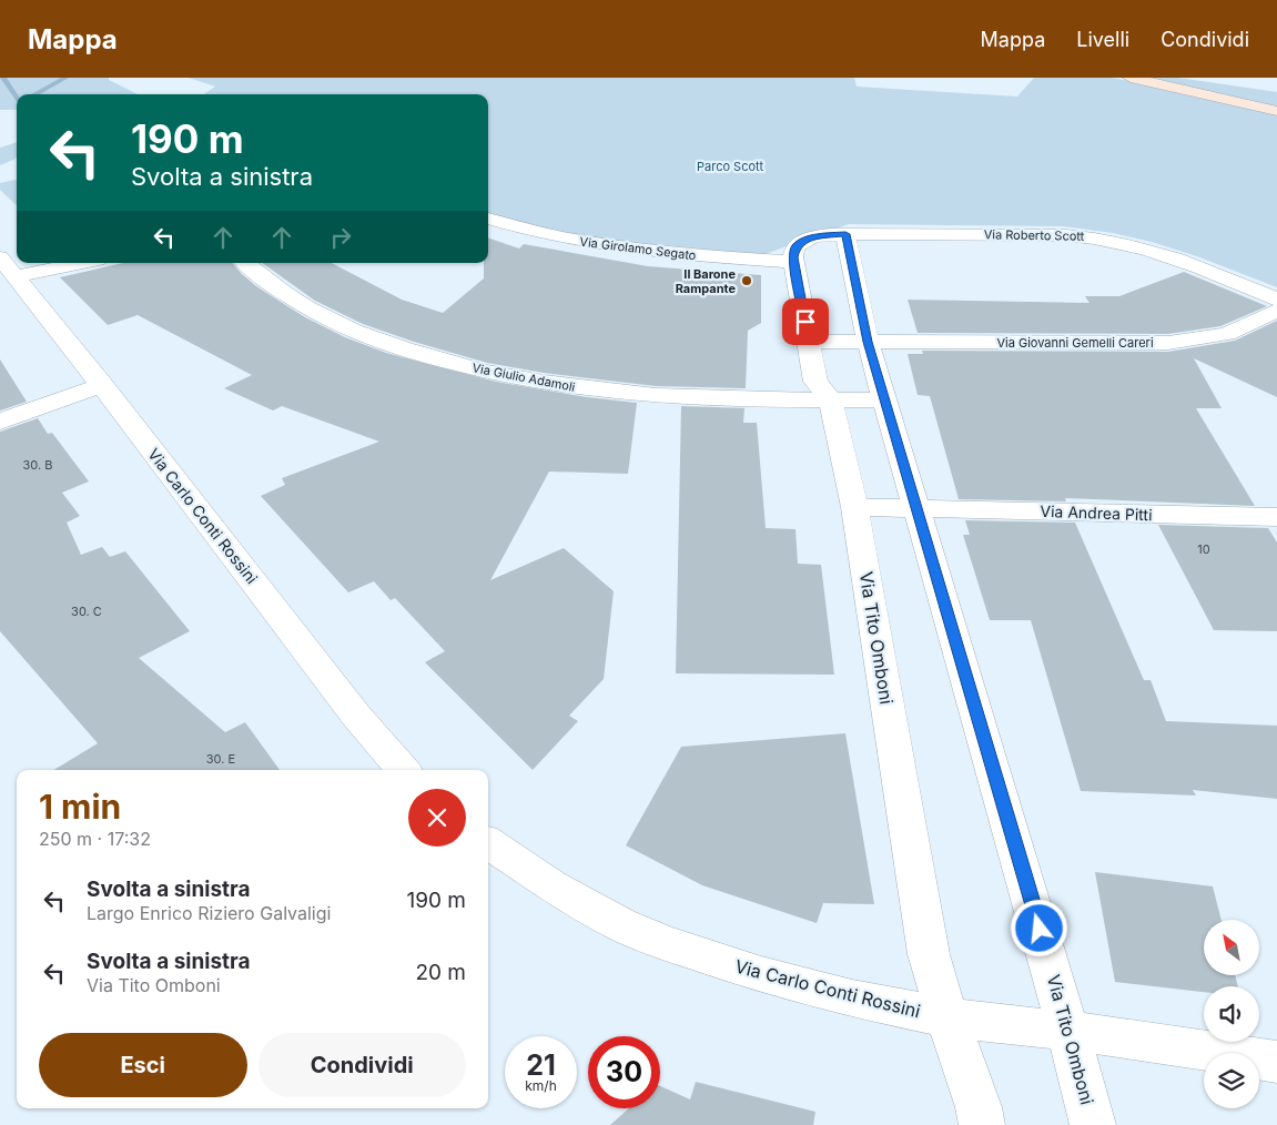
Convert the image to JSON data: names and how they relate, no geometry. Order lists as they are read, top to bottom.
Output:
{
  "streets": {
    "street": [
      "Via Roberto Scott",
      "Via Girolamo Segato",
      "Via Giovanni Gemelli Careri",
      "Via Giulio Adamoli",
      "Via Andrea Pitti",
      "Via Carlo Conti Rossini",
      "Via Tito Omboni"
    ]
  },
  "crossings": [
    ["Via Roberto Scott", "Via Girolamo Segato"],
    ["Via Roberto Scott", "Via Tito Omboni"],
    ["Via Girolamo Segato", "Via Tito Omboni"],
    ["Via Giovanni Gemelli Careri", "Via Tito Omboni"],
    ["Via Giulio Adamoli", "Via Tito Omboni"],
    ["Via Andrea Pitti", "Via Tito Omboni"],
    ["Via Carlo Conti Rossini", "Via Tito Omboni"]
  ],
  "parks": ["Parco Scott"],
  "places": ["Il Barone Rampante"],
  "house_numbers": [
    "30. B",
    "10",
    "30. C",
    "30. E"
  ],
  "north": "top left",
  "page": {
    "header": "Mappa",
    "nav": ["Mappa", "Livelli", "Condividi"],
    "turn": ["190 m", "Svolta a sinistra"],
    "heading": ["1 min", "250 m · 17:32"],
    "list": [
      {
        "name": "Svolta a sinistra",
        "note": "Largo Enrico Riziero Galvaligi",
        "value": "190 m"
      },
      {
        "name": "Svolta a sinistra",
        "note": "Via Tito Omboni",
        "value": "20 m"
      }
    ],
    "buttons": ["Esci", "Condividi"],
    "speed": "21 km/h",
    "limit": "30"
  }
}
